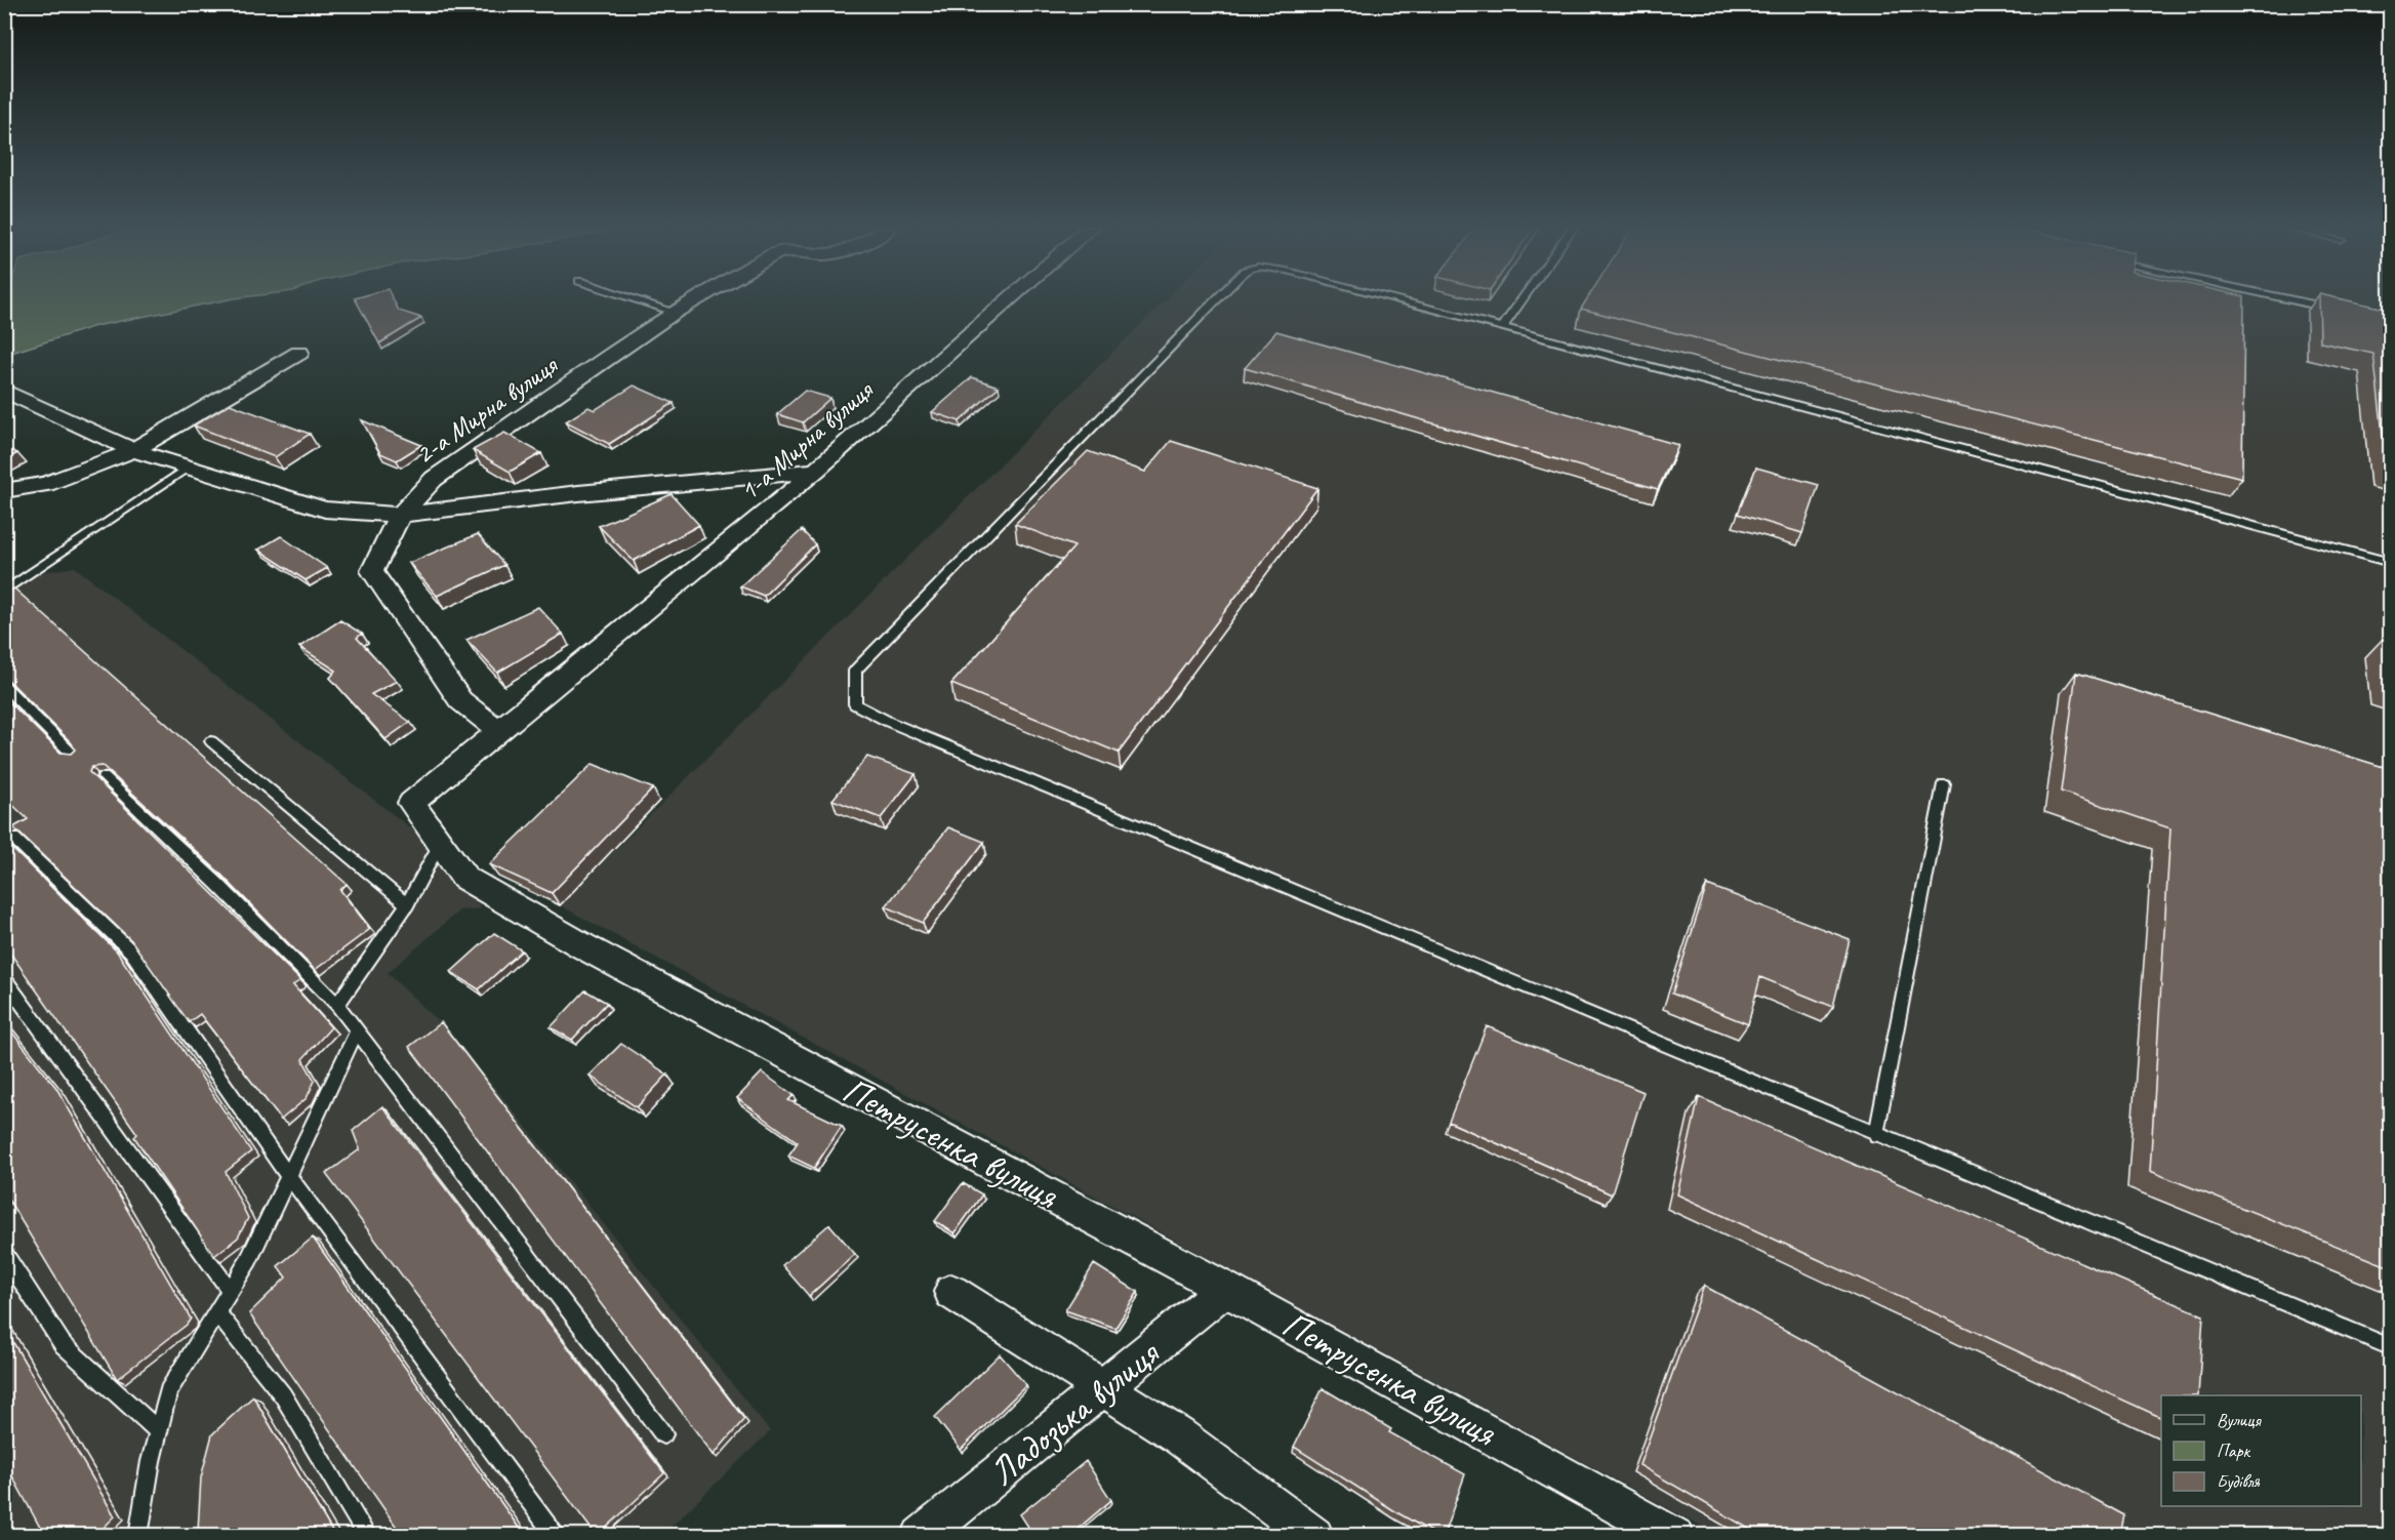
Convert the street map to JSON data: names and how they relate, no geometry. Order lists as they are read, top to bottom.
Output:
{
  "streets": {
    "street": [
      "2-а Мирна вулиця",
      "1-а Мирна вулиця",
      "Петрусенка вулиця",
      "Ладозька вулиця"
    ]
  },
  "crossings": [
    ["2-а Мирна вулиця", "Петрусенка вулиця"],
    ["1-а Мирна вулиця", "Петрусенка вулиця"],
    ["Петрусенка вулиця", "Ладозька вулиця"]
  ],
  "legend": ["Вулиця", "Парк", "Будівля"]
}
